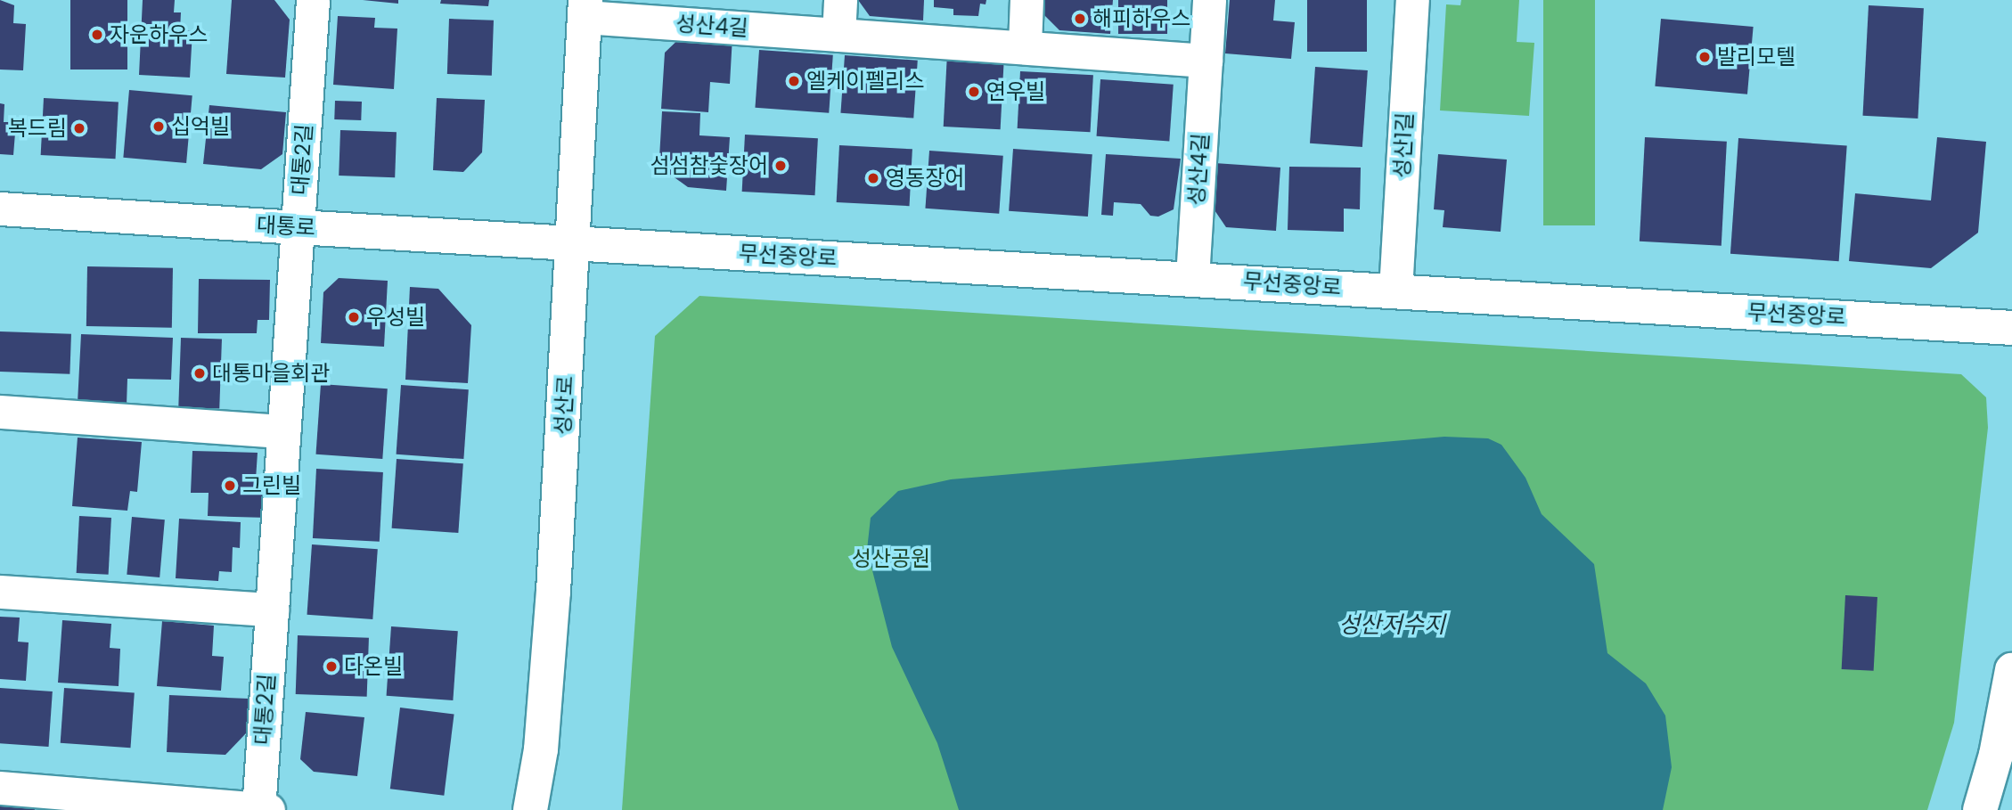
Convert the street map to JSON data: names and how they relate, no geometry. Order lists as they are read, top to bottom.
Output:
{
  "streets": {
    "street": [
      "성산4길",
      "성산1길",
      "대통2길",
      "대통로",
      "무선중앙로",
      "성산로"
    ]
  },
  "crossings": [
    ["성산4길", "무선중앙로"],
    ["성산4길", "성산로"],
    ["성산1길", "무선중앙로"],
    ["대통2길", "대통로"],
    ["대통로", "무선중앙로"],
    ["대통로", "성산로"],
    ["무선중앙로", "성산로"]
  ],
  "water": ["성산저수지"],
  "parks": ["성산공원"],
  "places": [
    "해피하우스",
    "자운하우스",
    "발리모텔",
    "엘케이펠리스",
    "연우빌",
    "십억빌",
    "복드림",
    "섬섬참숯장어",
    "영동장어",
    "우성빌",
    "대통마을회관",
    "그린빌",
    "다온빌"
  ]
}
